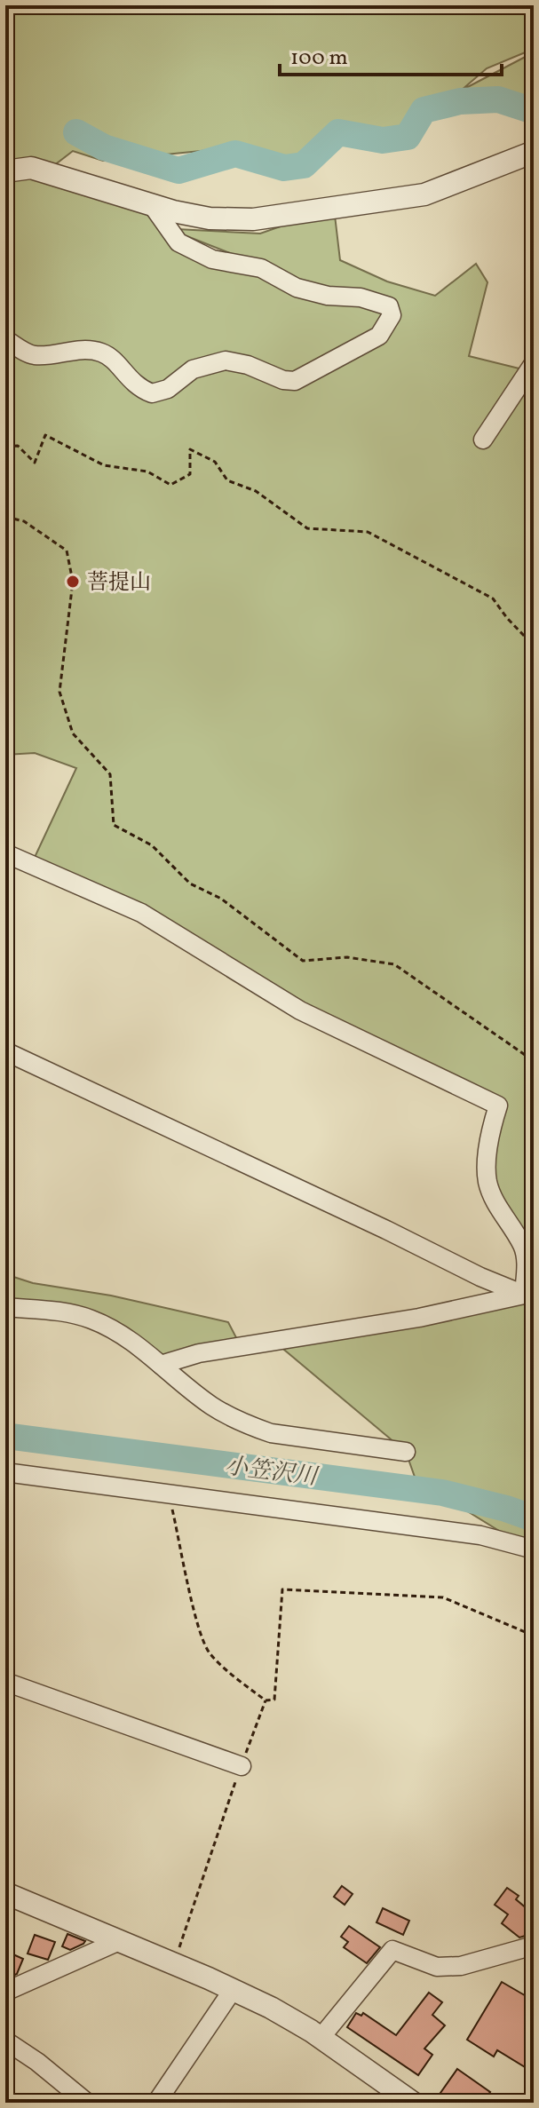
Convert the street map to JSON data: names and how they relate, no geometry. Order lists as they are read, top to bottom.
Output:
{
  "water": ["小笠沢川"],
  "places": ["菩提山"],
  "scale_bar": "100 m"
}
